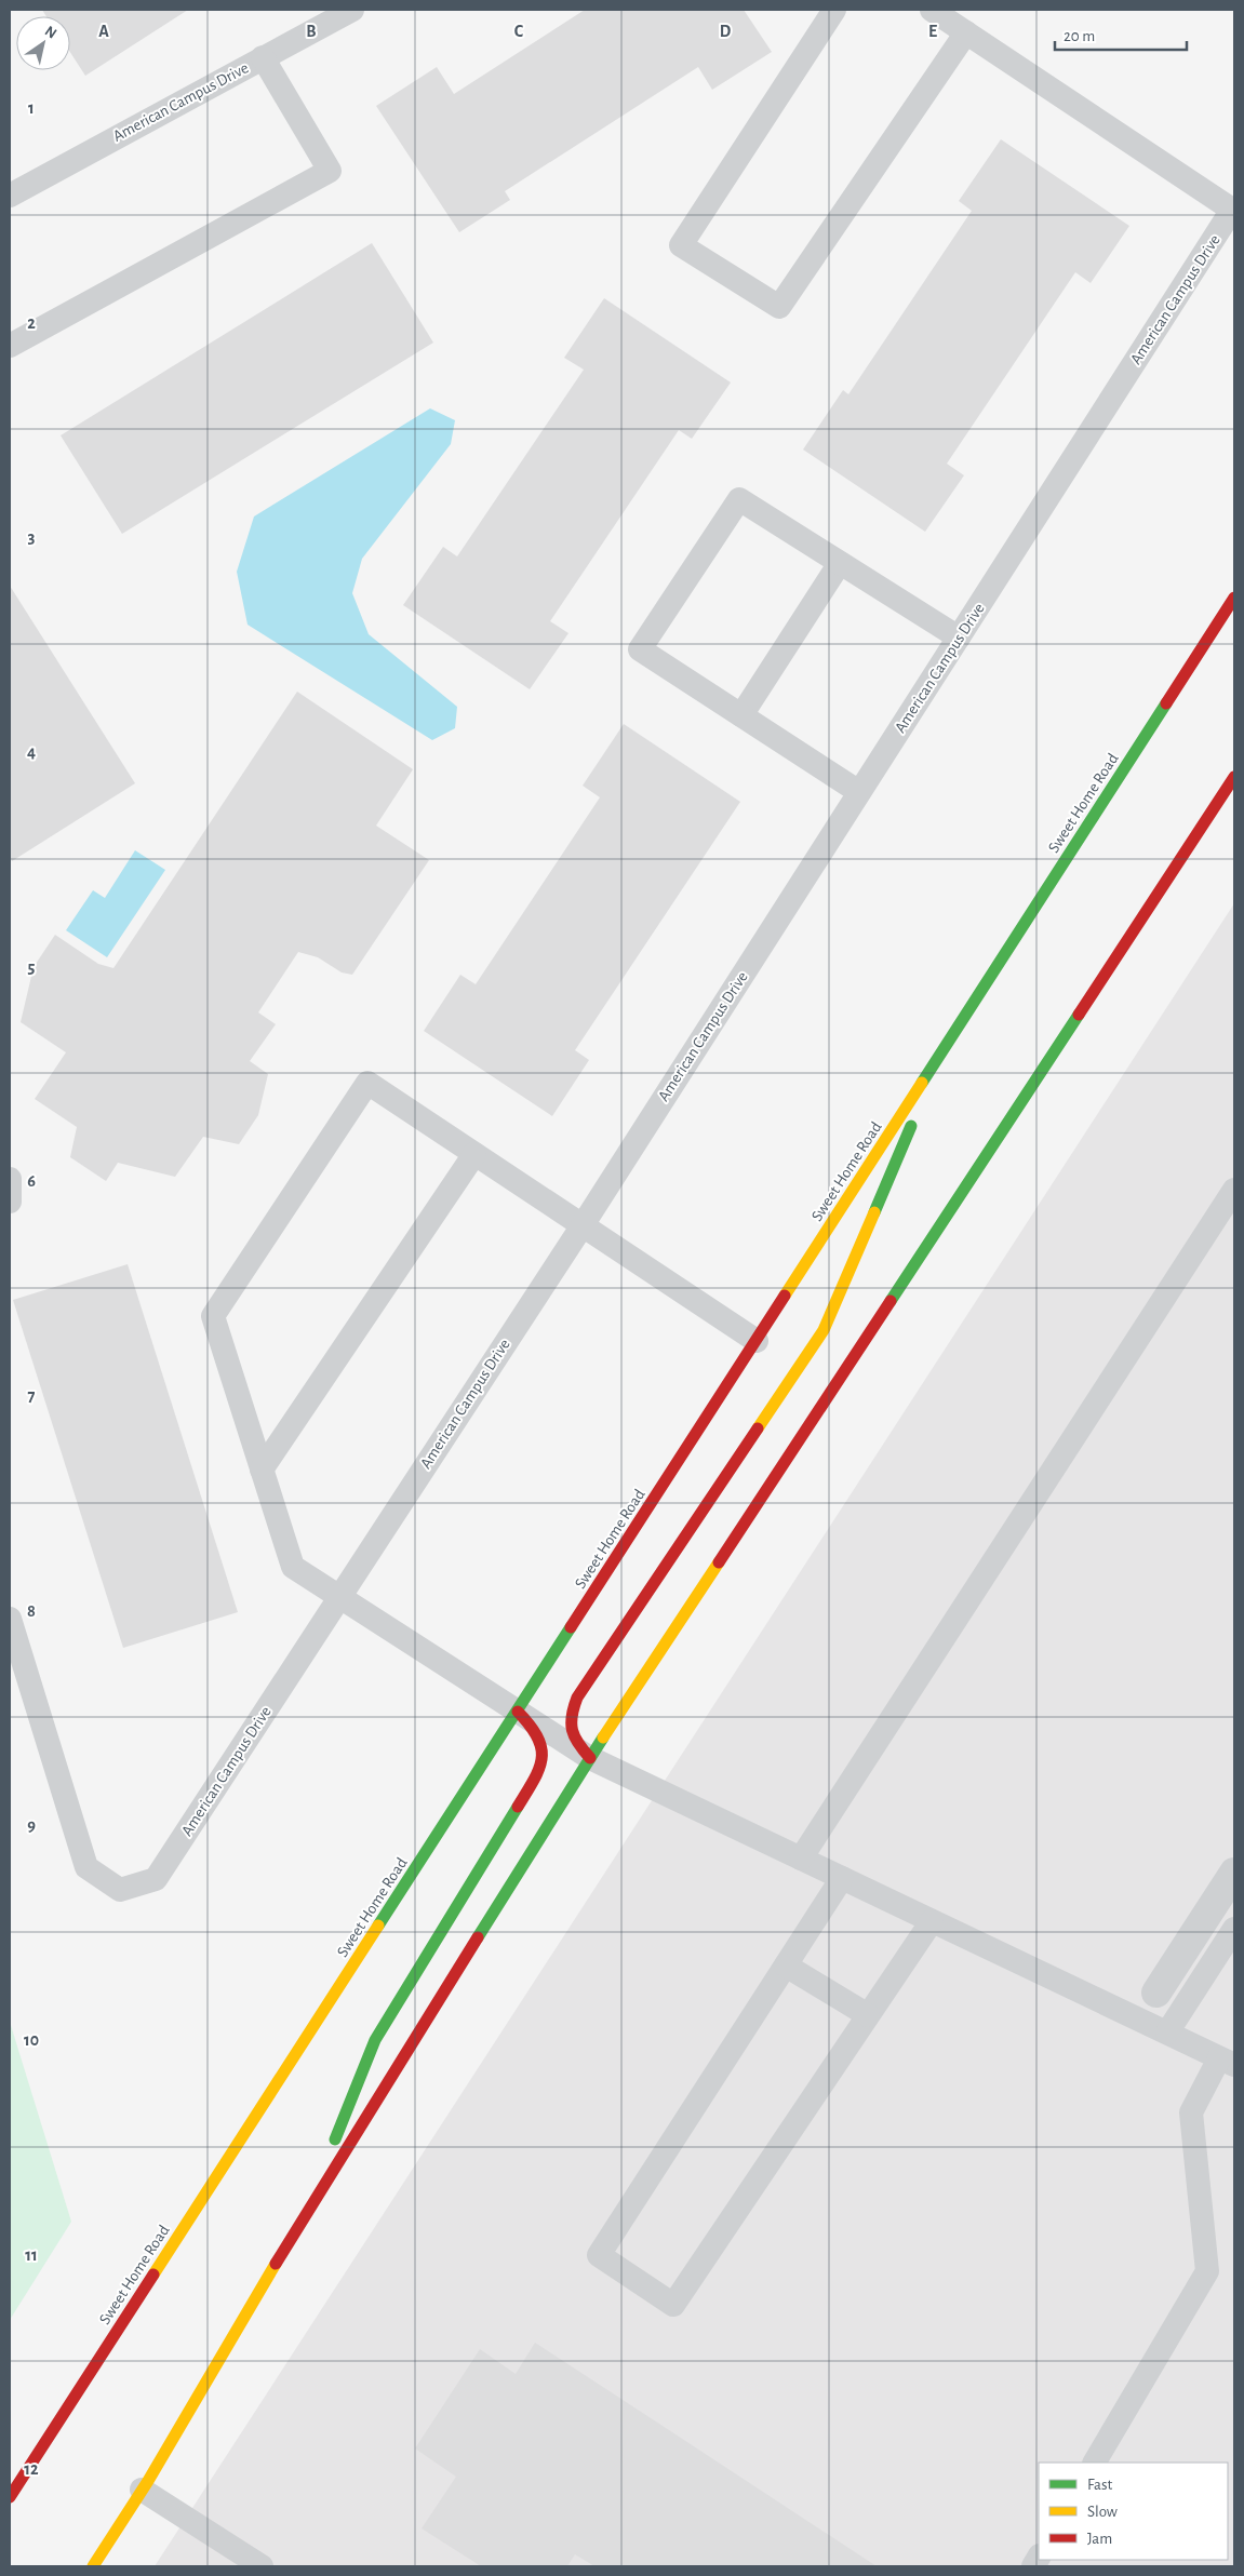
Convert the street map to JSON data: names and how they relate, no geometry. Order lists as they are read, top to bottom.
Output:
{
  "streets": {
    "main road": ["Sweet Home Road"],
    "lane": ["American Campus Drive"]
  },
  "legend": ["Fast", "Slow", "Jam"],
  "scale_bar": "20 m",
  "north": "top right",
  "grid": {
    "columns": [
      "A",
      "B",
      "C",
      "D",
      "E"
    ],
    "rows": [
      "1",
      "2",
      "3",
      "4",
      "5",
      "6",
      "7",
      "8",
      "9",
      "10",
      "11",
      "12"
    ]
  }
}
